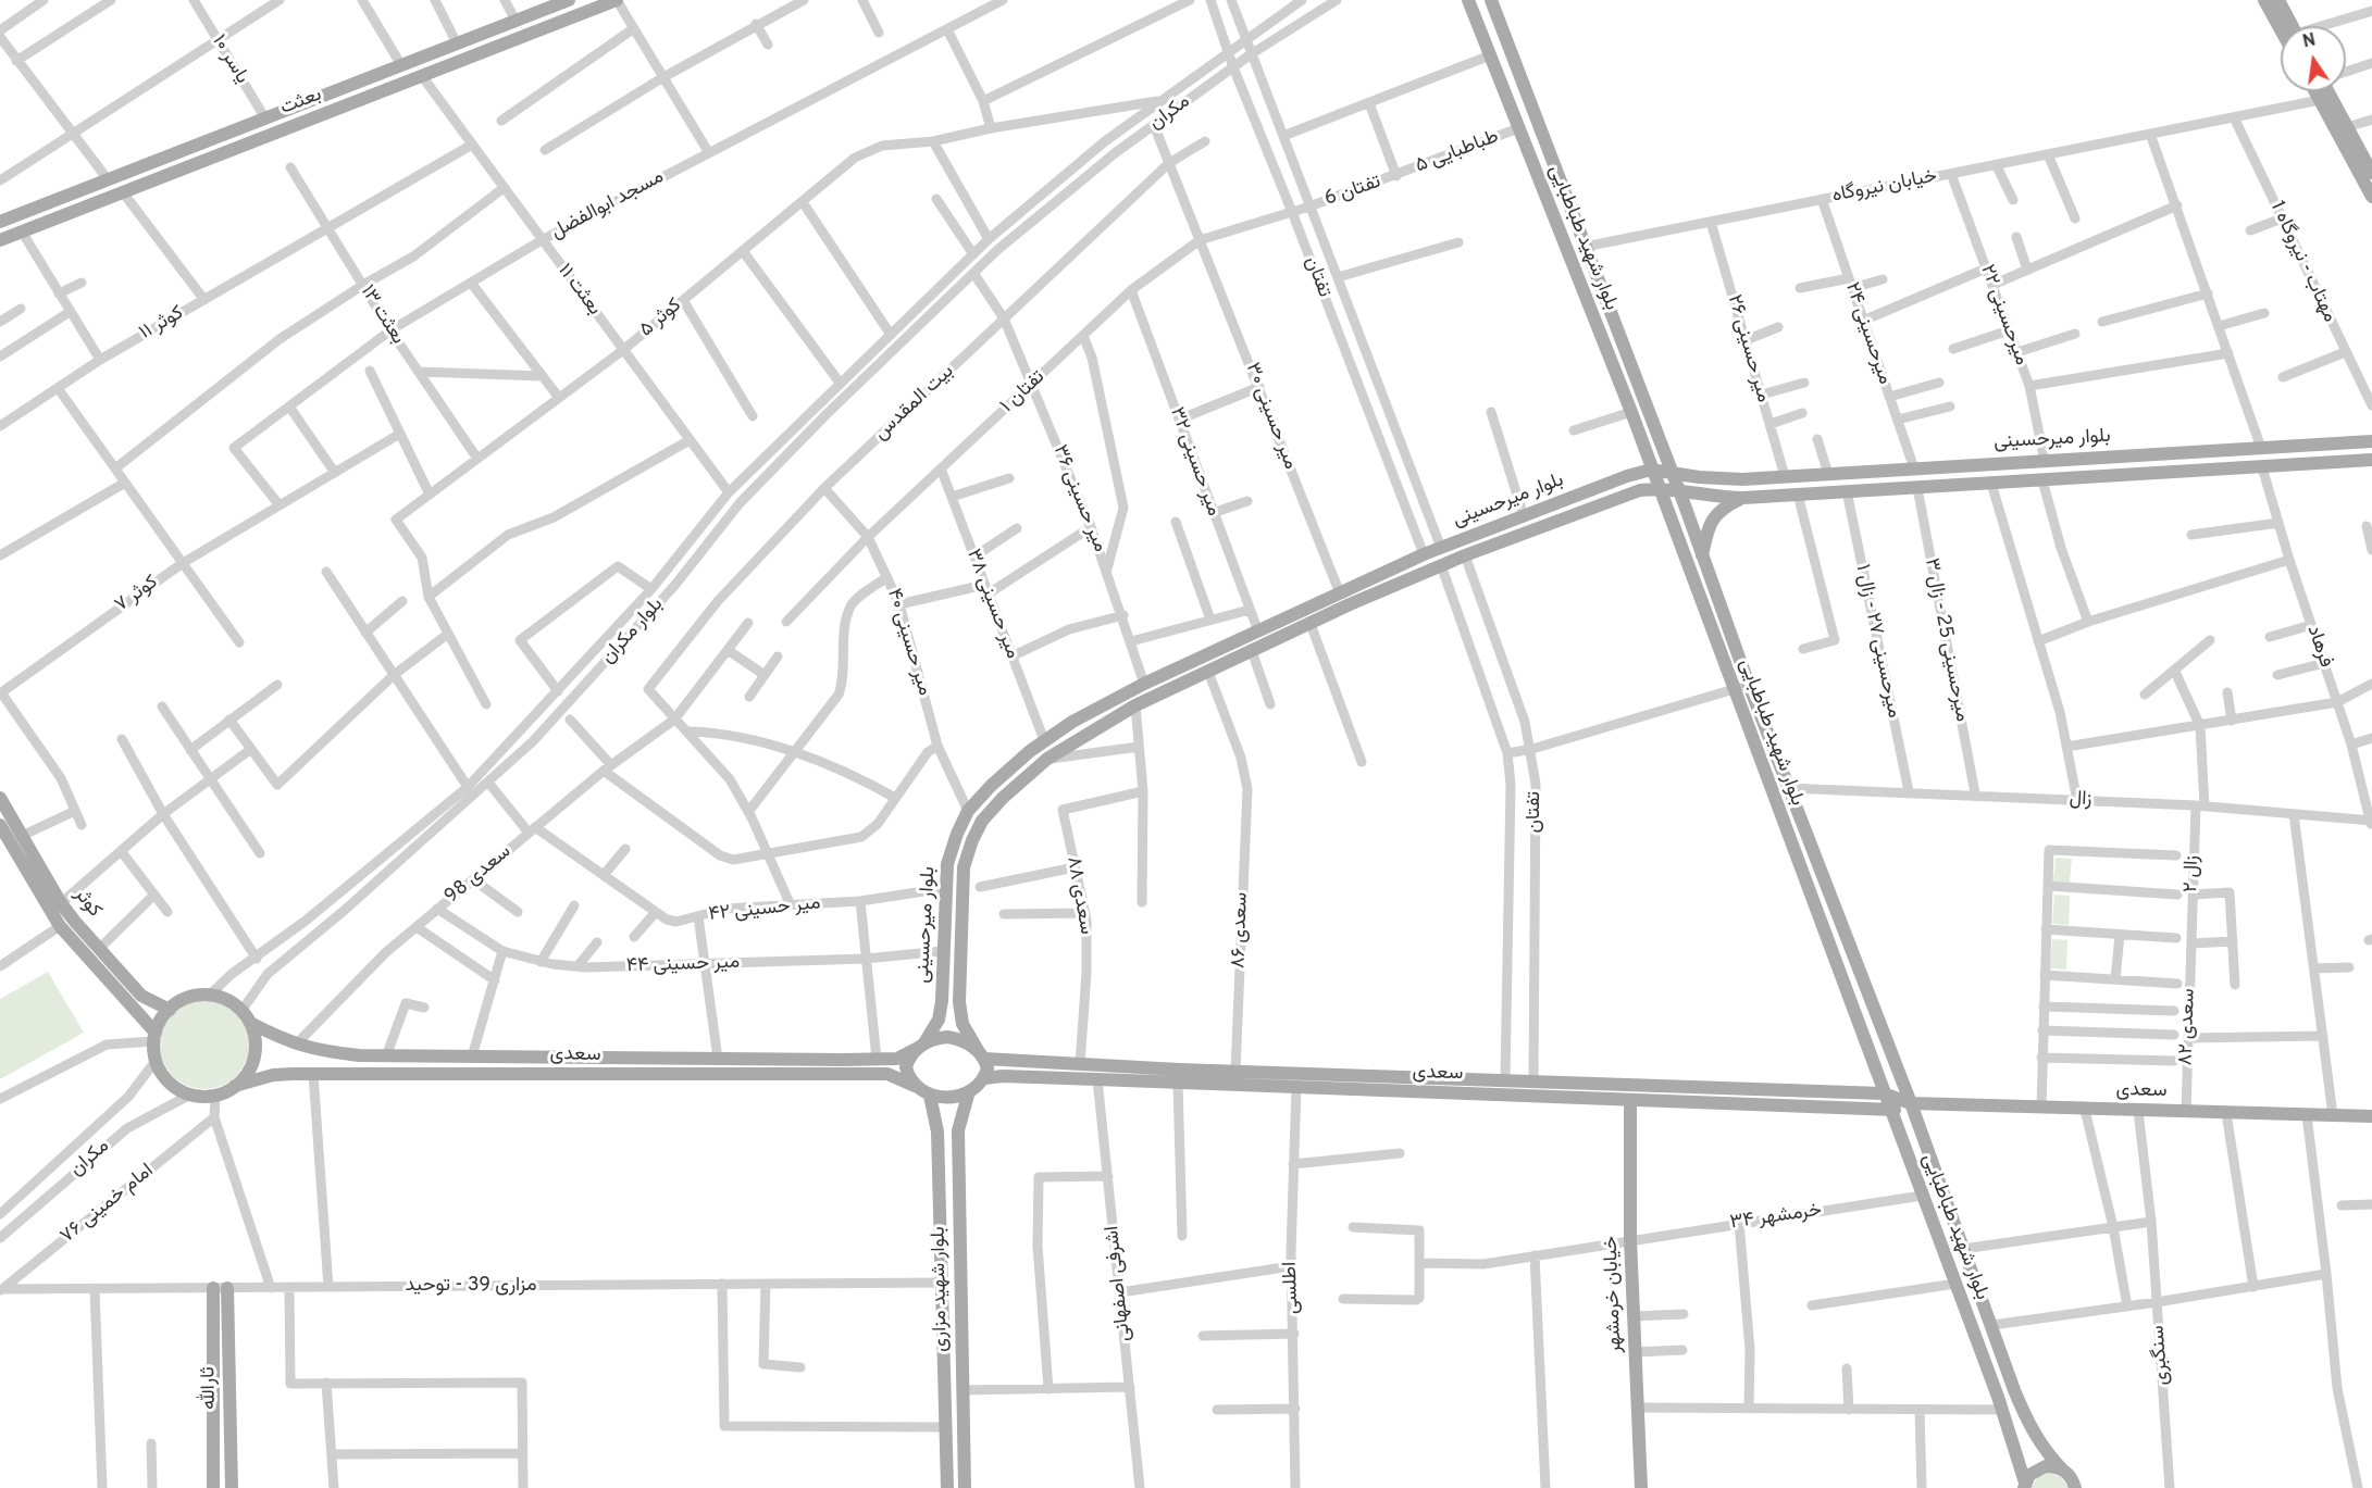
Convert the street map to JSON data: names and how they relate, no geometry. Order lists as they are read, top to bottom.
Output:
{
  "streets": {
    "main road": [
      "بعثت",
      "بلوار شهید طباطبایی",
      "بلوار میرحسینی",
      "کوثر",
      "سعدی",
      "بلوار شهید مزاری",
      "خیابان خرمشهر",
      "ثارالله"
    ],
    "street": [
      "یاسر ۱۰",
      "مکران",
      "طباطبایی ۵",
      "خیابان نیروگاه",
      "تفتان 6",
      "مسجد ابوالفضل",
      "مهتاب - نیروگاه 1",
      "تفتان",
      "بعثت ۱۱",
      "بعثت ۱۳",
      "میرحسینی ۲۲",
      "کوثر ۵",
      "کوثر ۱۱",
      "میرحسینی ۲۴",
      "میر حسینی ۲۶",
      "تفتان ۱",
      "بیت المقدس",
      "میر حسینی ۳۰",
      "میر حسینی ۳۲",
      "میر حسینی ۳۶",
      "کوثر ۷",
      "میر حسینی ۳۸",
      "بلوار مکران",
      "میرحسینی 25 - زال ۳",
      "میرحسینی ۲۷ - زال ۱",
      "میر حسینی ۴۰",
      "فرهاد",
      "زال",
      "زال ۲",
      "سعدی 98",
      "سعدی ۸۸",
      "میر حسینی ۴۲",
      "سعدی ۸۶",
      "میر حسینی ۴۴",
      "سعدی ۸۲",
      "امام خمینی ۷۶",
      "خرمشهر ۳۴",
      "اشرفی اصفهانی",
      "مزاری 39 - توحید",
      "اطلسی",
      "سنگبری"
    ]
  },
  "crossings": [
    ["یاسر ۱۰", "بعثت"],
    ["بعثت", "بعثت ۱۱"],
    ["مکران", "تفتان"],
    ["مکران", "کوثر ۵"],
    ["مکران", "میر حسینی ۳۰"],
    ["مکران", "بلوار مکران"],
    ["مکران", "کوثر"],
    ["مکران", "سعدی"],
    ["طباطبایی ۵", "تفتان 6"],
    ["طباطبایی ۵", "بلوار شهید طباطبایی"],
    ["خیابان نیروگاه", "بلوار شهید طباطبایی"],
    ["خیابان نیروگاه", "مهتاب - نیروگاه 1"],
    ["خیابان نیروگاه", "میرحسینی ۲۲"],
    ["خیابان نیروگاه", "میرحسینی ۲۴"],
    ["خیابان نیروگاه", "میر حسینی ۲۶"],
    ["تفتان 6", "تفتان"],
    ["تفتان 6", "تفتان ۱"],
    ["مسجد ابوالفضل", "بعثت ۱۱"],
    ["مسجد ابوالفضل", "بعثت ۱۳"],
    ["مسجد ابوالفضل", "کوثر ۷"],
    ["بلوار شهید طباطبایی", "بلوار میرحسینی"],
    ["بلوار شهید طباطبایی", "زال"],
    ["بلوار شهید طباطبایی", "سعدی"],
    ["بلوار شهید طباطبایی", "خرمشهر ۳۴"],
    ["تفتان", "تفتان ۱"],
    ["تفتان", "بلوار میرحسینی"],
    ["تفتان", "سعدی"],
    ["بعثت ۱۱", "کوثر ۵"],
    ["بعثت ۱۱", "کوثر ۱۱"],
    ["بعثت ۱۱", "بلوار مکران"],
    ["بعثت ۱۳", "کوثر ۵"],
    ["بعثت ۱۳", "کوثر ۱۱"],
    ["میرحسینی ۲۲", "بلوار میرحسینی"],
    ["میرحسینی ۲۴", "بلوار میرحسینی"],
    ["میر حسینی ۲۶", "بلوار میرحسینی"],
    ["تفتان ۱", "میر حسینی ۳۰"],
    ["تفتان ۱", "میر حسینی ۳۲"],
    ["تفتان ۱", "میر حسینی ۳۶"],
    ["تفتان ۱", "میر حسینی ۳۸"],
    ["تفتان ۱", "میر حسینی ۴۰"],
    ["بیت المقدس", "میر حسینی ۳۰"],
    ["بیت المقدس", "میر حسینی ۳۶"],
    ["بیت المقدس", "میر حسینی ۴۰"],
    ["بیت المقدس", "سعدی 98"],
    ["میر حسینی ۳۰", "بلوار میرحسینی"],
    ["بلوار میرحسینی", "میر حسینی ۳۲"],
    ["بلوار میرحسینی", "میر حسینی ۳۶"],
    ["بلوار میرحسینی", "میر حسینی ۳۸"],
    ["بلوار میرحسینی", "میرحسینی 25 - زال ۳"],
    ["بلوار میرحسینی", "میرحسینی ۲۷ - زال ۱"],
    ["بلوار میرحسینی", "میر حسینی ۴۰"],
    ["بلوار میرحسینی", "فرهاد"],
    ["بلوار میرحسینی", "میر حسینی ۴۲"],
    ["بلوار میرحسینی", "سعدی ۸۶"],
    ["بلوار میرحسینی", "میر حسینی ۴۴"],
    ["بلوار میرحسینی", "سعدی"],
    ["بلوار میرحسینی", "بلوار شهید مزاری"],
    ["میر حسینی ۳۶", "بلوار مکران"],
    ["بلوار مکران", "کوثر"],
    ["بلوار مکران", "میر حسینی ۴۲"],
    ["بلوار مکران", "سعدی"],
    ["میرحسینی 25 - زال ۳", "زال"],
    ["میرحسینی ۲۷ - زال ۱", "زال"],
    ["فرهاد", "زال"],
    ["زال", "زال ۲"],
    ["زال ۲", "سعدی ۸۲"],
    ["سعدی 98", "میر حسینی ۴۲"],
    ["سعدی 98", "میر حسینی ۴۴"],
    ["سعدی 98", "سعدی"],
    ["سعدی ۸۸", "سعدی"],
    ["کوثر", "سعدی"],
    ["سعدی ۸۶", "سعدی"],
    ["سعدی ۸۲", "سعدی"],
    ["سعدی", "اشرفی اصفهانی"],
    ["سعدی", "اطلسی"],
    ["سعدی", "بلوار شهید مزاری"],
    ["سعدی", "خیابان خرمشهر"],
    ["سعدی", "سنگبری"],
    ["امام خمینی ۷۶", "مزاری 39 - توحید"],
    ["خرمشهر ۳۴", "خیابان خرمشهر"],
    ["مزاری 39 - توحید", "بلوار شهید مزاری"],
    ["مزاری 39 - توحید", "ثارالله"]
  ],
  "north": "top"
}
